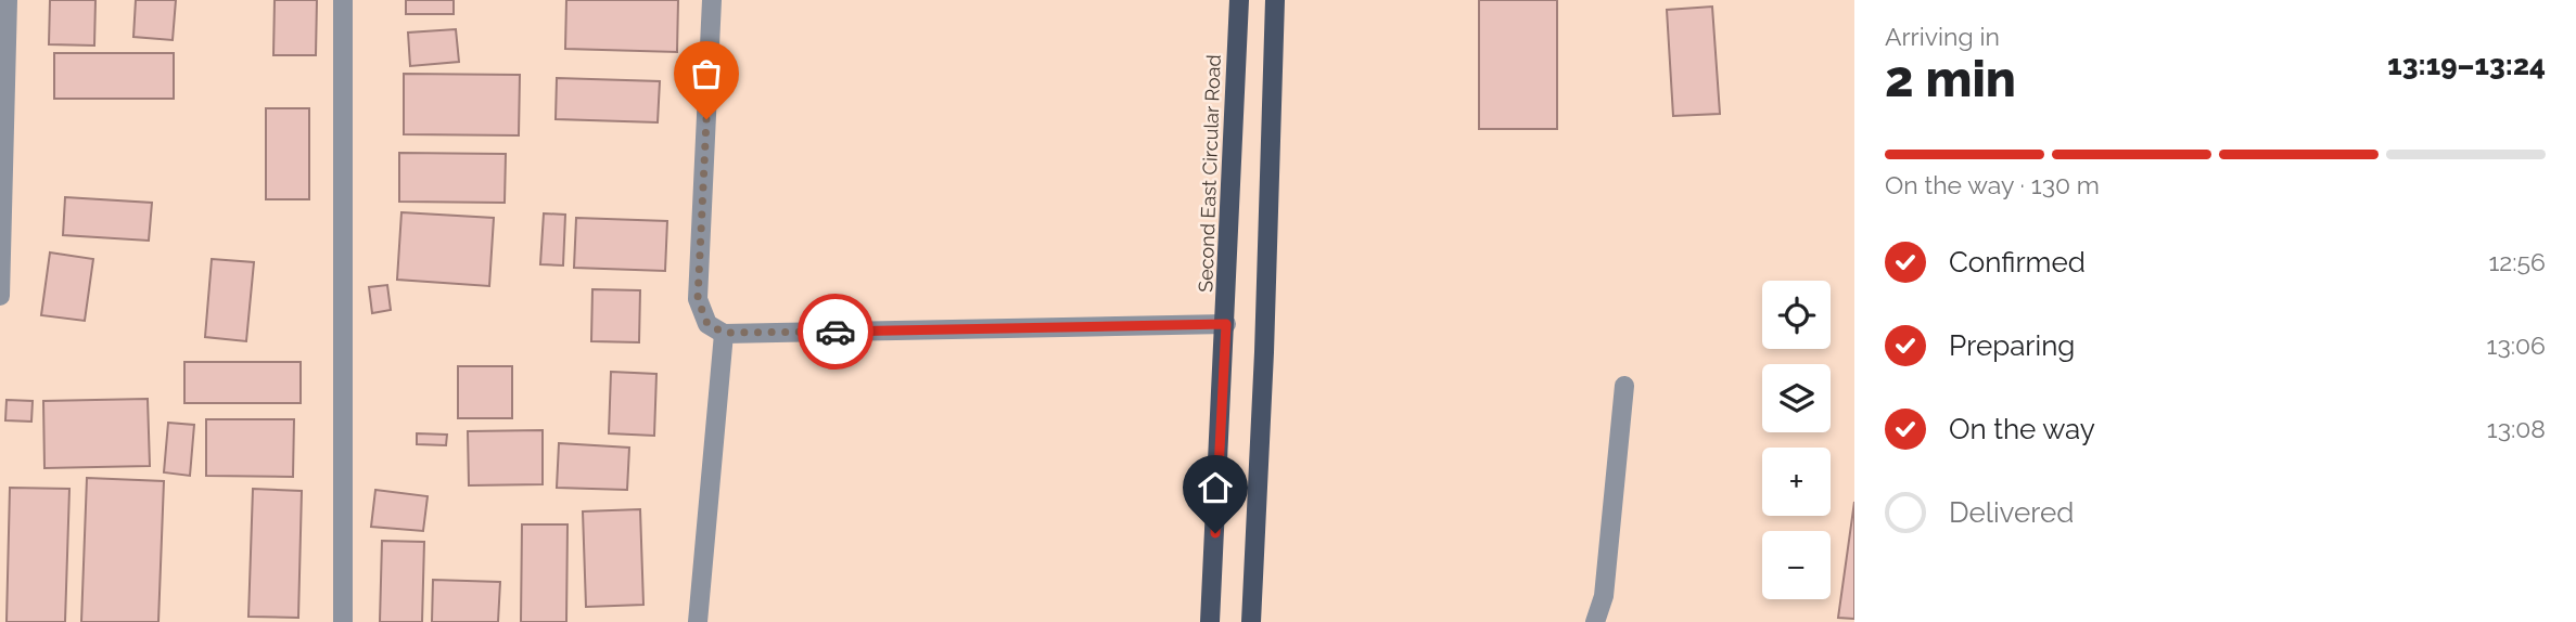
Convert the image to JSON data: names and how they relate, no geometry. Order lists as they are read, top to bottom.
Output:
{
  "streets": {
    "main road": ["Second East Circular Road"]
  },
  "page": {
    "heading": ["2 min", "Arriving in", "13:19–13:24"],
    "bar": "On the way · 130 m",
    "list": [
      ["Confirmed", "12:56"],
      ["Preparing", "13:06"],
      ["On the way", "13:08"],
      "Delivered"
    ],
    "map_buttons": ["+", "−"]
  }
}
